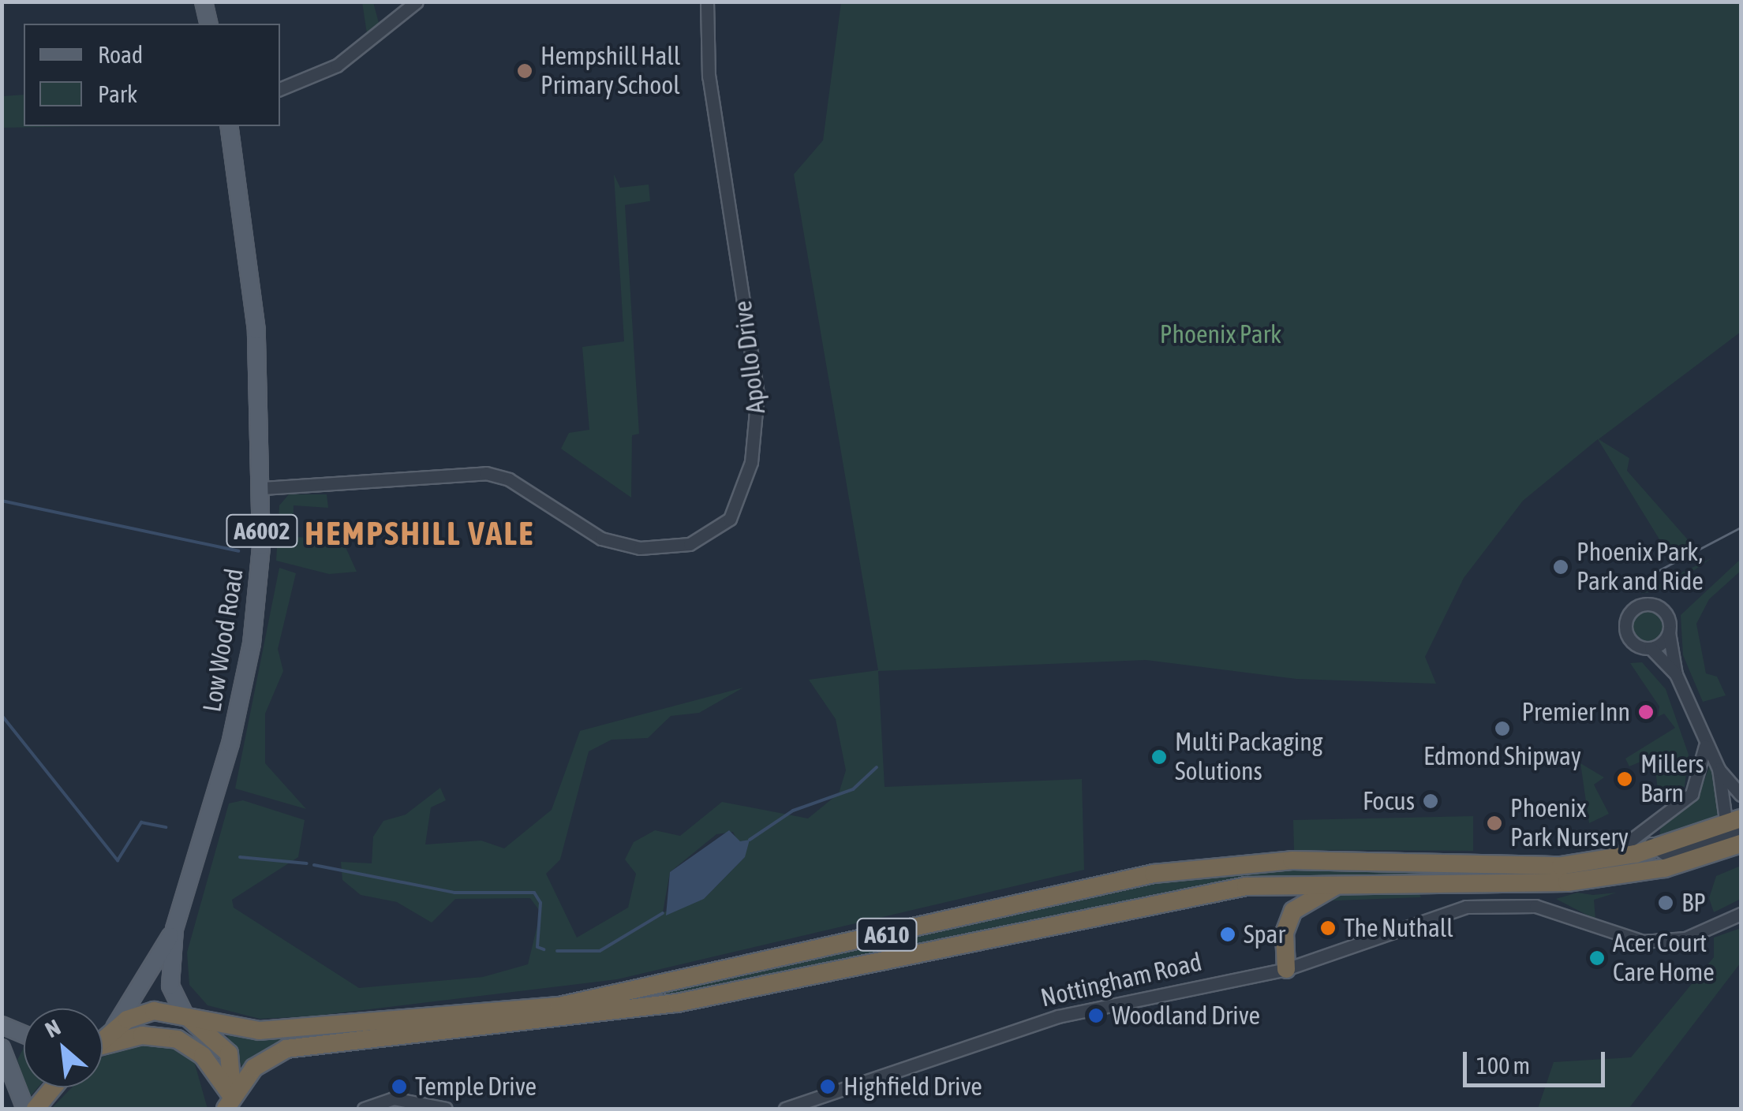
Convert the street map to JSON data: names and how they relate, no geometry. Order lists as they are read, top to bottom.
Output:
{
  "streets": {
    "highway": ["A610"],
    "main road": ["A6002", "Low Wood Road"],
    "street": ["Apollo Drive", "Nottingham Road"]
  },
  "crossings": [
    ["Apollo Drive", "Low Wood Road"],
    ["A6002", "Low Wood Road"],
    ["A6002", "A610"],
    ["Low Wood Road", "A610"]
  ],
  "districts": ["HEMPSHILL VALE"],
  "parks": ["Phoenix Park"],
  "places": [
    "Hempshill Hall Primary School",
    "Phoenix Park, Park and Ride",
    "Premier Inn",
    "Edmond Shipway",
    "Multi Packaging Solutions",
    "Millers Barn",
    "Focus",
    "Phoenix Park Nursery",
    "BP",
    "The Nuthall",
    "Spar",
    "Acer Court Care Home",
    "Woodland Drive",
    "Temple Drive",
    "Highfield Drive"
  ],
  "legend": ["Road", "Park"],
  "scale_bar": "100 m",
  "north": "top left"
}
